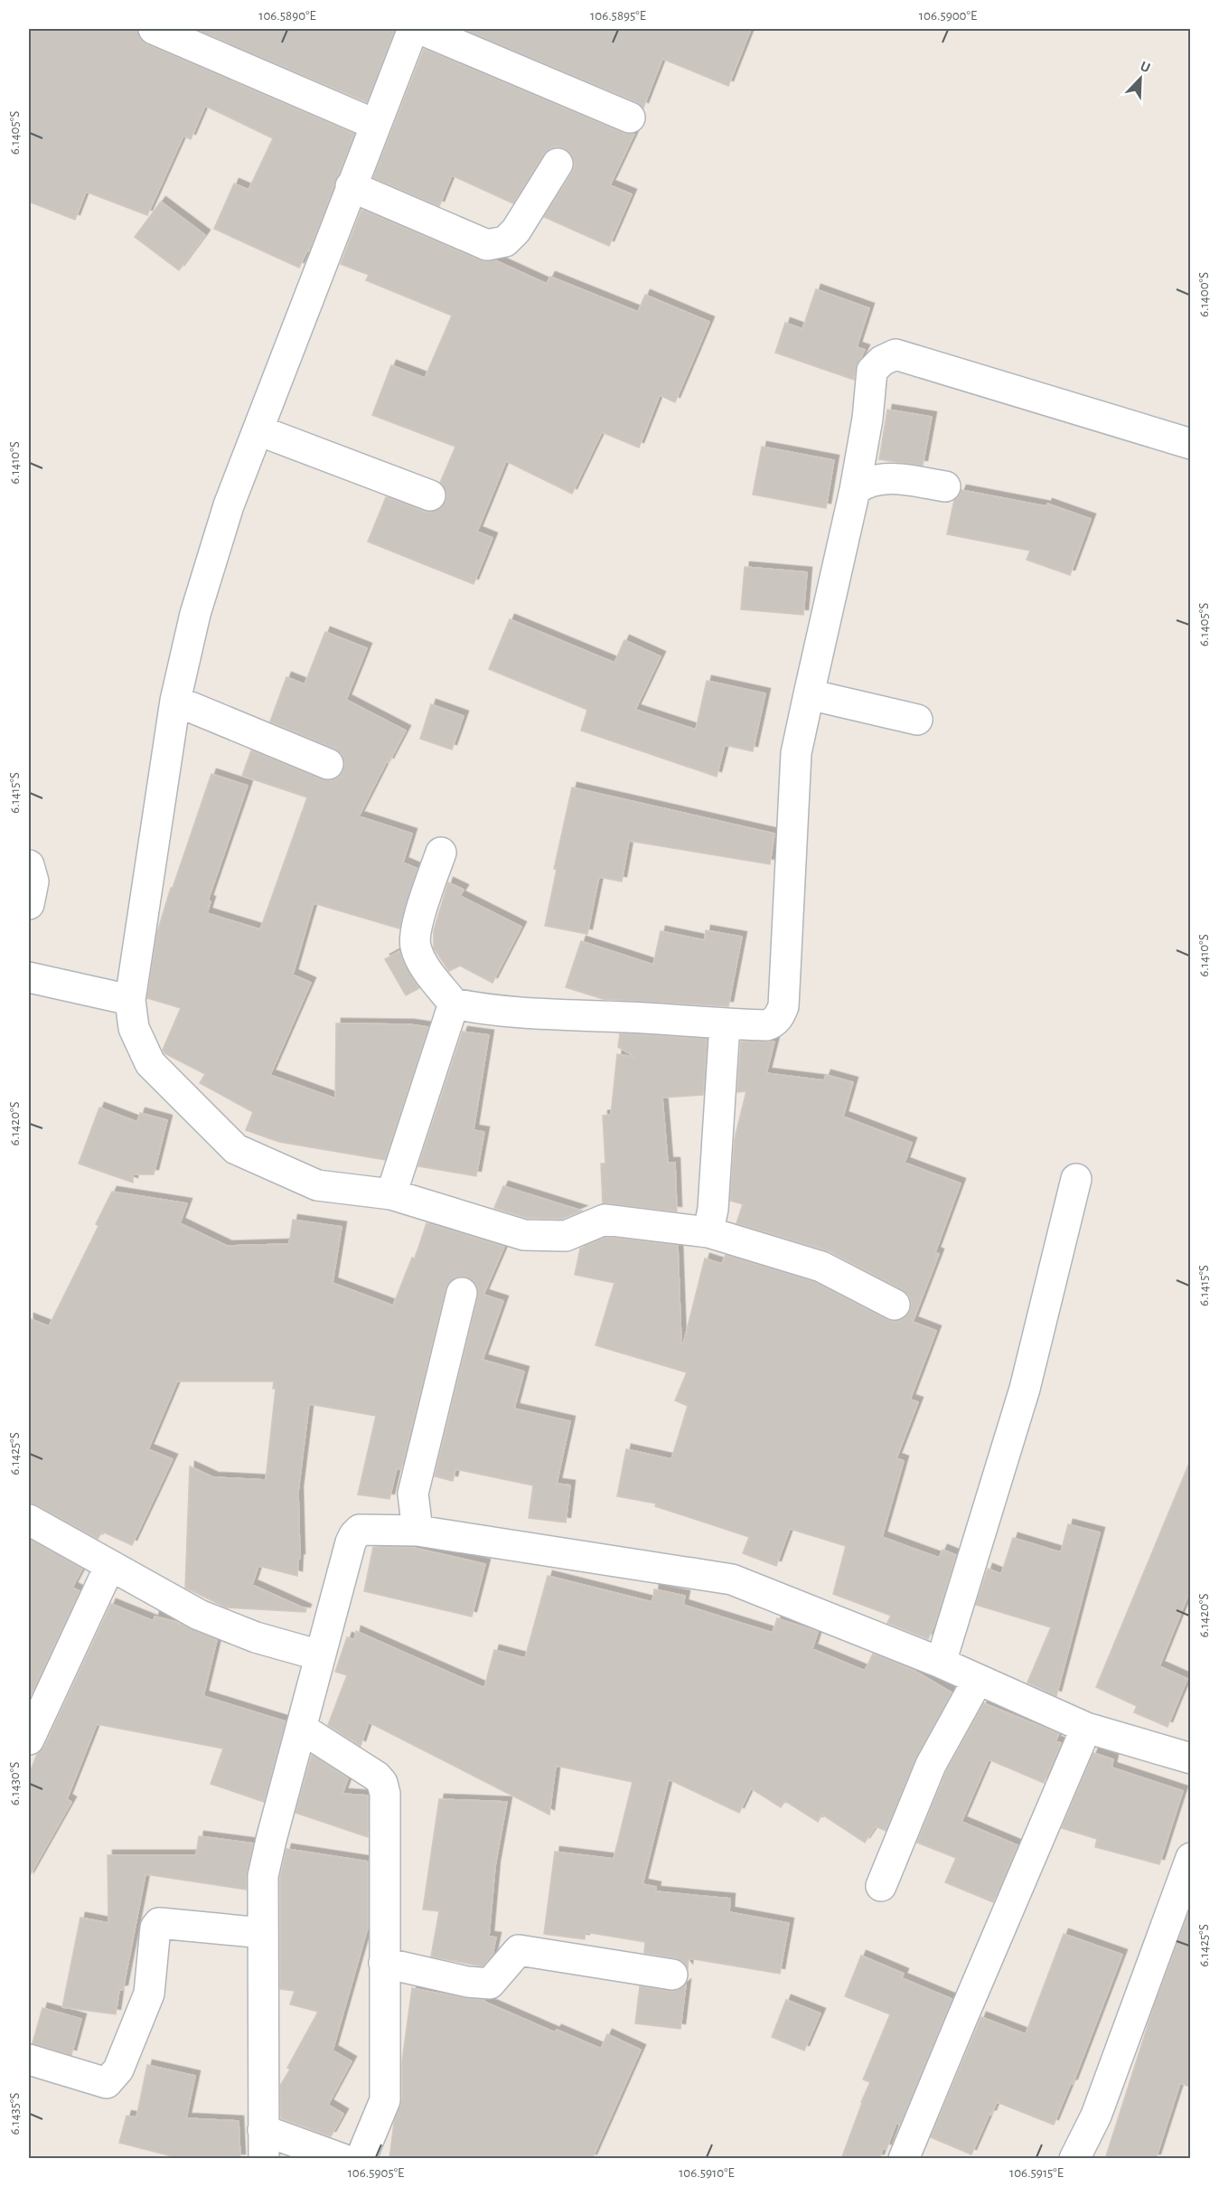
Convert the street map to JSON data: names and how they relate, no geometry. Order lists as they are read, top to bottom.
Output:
{
  "north": "top right",
  "coordinates": [
    "106.5890°E",
    "106.5895°E",
    "106.5900°E",
    "6.1405°S",
    "6.1400°S",
    "6.1410°S",
    "6.1415°S",
    "6.1420°S",
    "6.1425°S",
    "6.1430°S",
    "6.1435°S",
    "106.5905°E",
    "106.5910°E",
    "106.5915°E"
  ]
}
